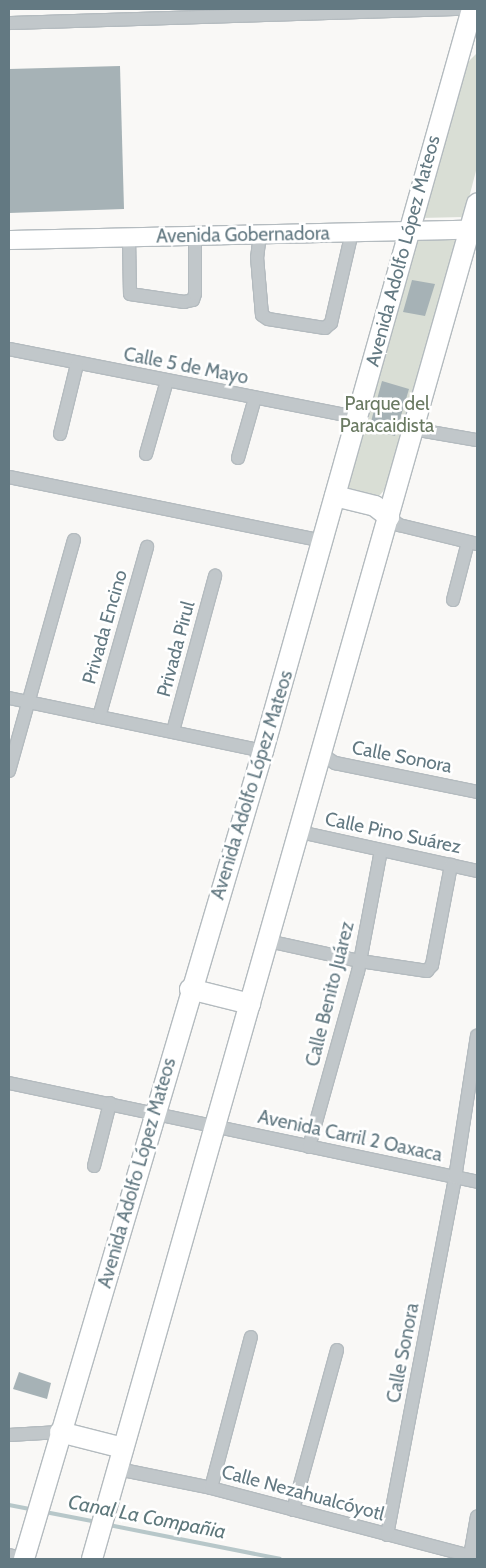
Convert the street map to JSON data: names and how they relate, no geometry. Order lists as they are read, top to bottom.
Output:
{
  "streets": {
    "main road": ["Avenida Adolfo López Mateos"],
    "street": [
      "Avenida Gobernadora",
      "Calle 5 de Mayo",
      "Privada Encino",
      "Privada Pirul",
      "Calle Sonora",
      "Calle Pino Suárez",
      "Calle Benito Juárez",
      "Avenida Carril 2 Oaxaca",
      "Calle Nezahualcóyotl"
    ]
  },
  "crossings": [
    ["Avenida Gobernadora", "Avenida Adolfo López Mateos"],
    ["Avenida Adolfo López Mateos", "Calle 5 de Mayo"],
    ["Avenida Adolfo López Mateos", "Avenida Carril 2 Oaxaca"],
    ["Calle Sonora", "Avenida Carril 2 Oaxaca"],
    ["Calle Sonora", "Calle Nezahualcóyotl"],
    ["Calle Pino Suárez", "Calle Benito Juárez"],
    ["Calle Benito Juárez", "Avenida Carril 2 Oaxaca"]
  ],
  "water": ["Canal La Compañia"],
  "parks": ["Parque del Paracaidista"]
}
